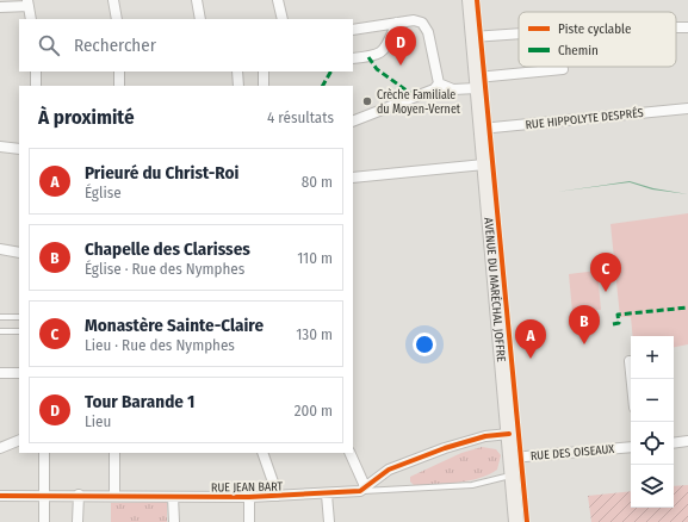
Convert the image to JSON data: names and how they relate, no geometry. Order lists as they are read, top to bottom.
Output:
{
  "streets": {
    "main road": ["AVENUE DU MARÉCHAL JOFFRE"],
    "street": ["RUE HIPPOLYTE DESPRÉS", "RUE DES OISEAUX", "RUE JEAN BART"]
  },
  "crossings": [
    ["RUE HIPPOLYTE DESPRÉS", "AVENUE DU MARÉCHAL JOFFRE"],
    ["AVENUE DU MARÉCHAL JOFFRE", "RUE DES OISEAUX"],
    ["AVENUE DU MARÉCHAL JOFFRE", "RUE JEAN BART"]
  ],
  "places": ["Crèche Familiale du Moyen-Vernet"],
  "legend": ["Piste cyclable", "Chemin"],
  "page": {
    "search": "Rechercher",
    "pins": [
      "D",
      "C",
      "B",
      "A"
    ],
    "heading": ["À proximité", "4 résultats"],
    "list": [
      {
        "mark": "A",
        "name": "Prieuré du Christ-Roi",
        "note": "Église",
        "value": "80 m"
      },
      {
        "mark": "B",
        "name": "Chapelle des Clarisses",
        "note": "Église · Rue des Nymphes",
        "value": "110 m"
      },
      {
        "mark": "C",
        "name": "Monastère Sainte-Claire",
        "note": "Lieu · Rue des Nymphes",
        "value": "130 m"
      },
      {
        "mark": "D",
        "name": "Tour Barande 1",
        "note": "Lieu",
        "value": "200 m"
      }
    ],
    "map_buttons": ["+", "−"]
  }
}
